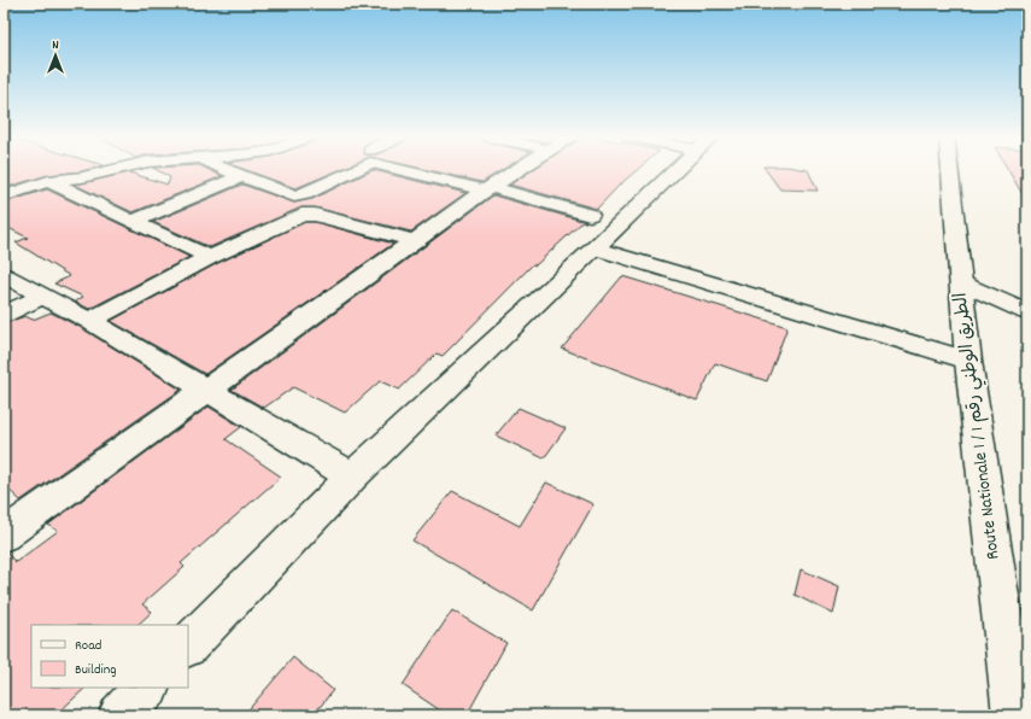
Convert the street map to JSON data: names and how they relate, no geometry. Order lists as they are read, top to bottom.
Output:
{
  "streets": {
    "street": ["Route Nationale 1 / الطريق الوطني رقم 1"]
  },
  "legend": ["Road", "Building"],
  "north": "top"
}
